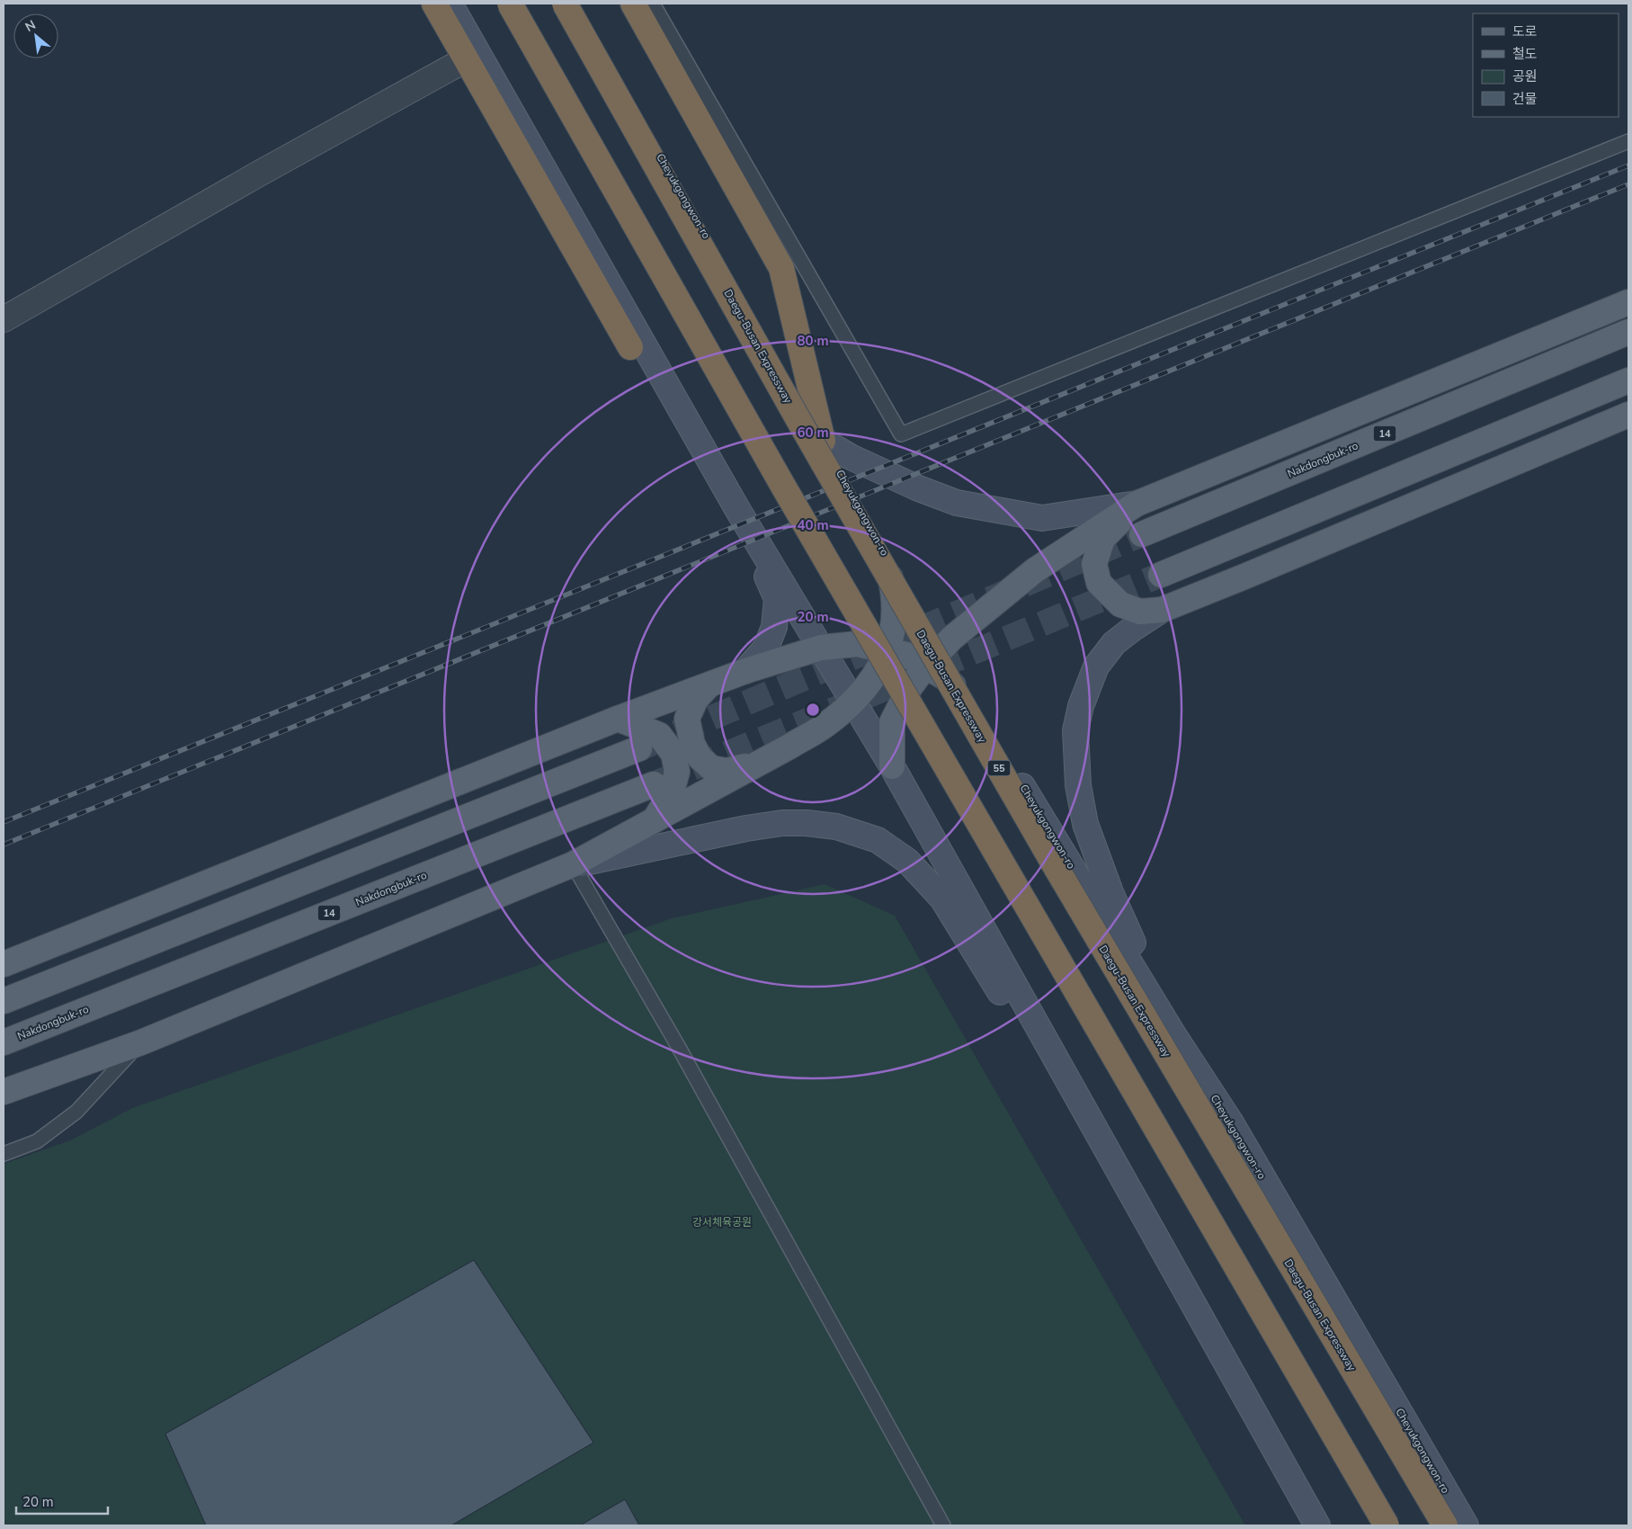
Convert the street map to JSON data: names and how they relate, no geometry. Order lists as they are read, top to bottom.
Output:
{
  "streets": {
    "highway": ["Daegu-Busan Expressway", "55"],
    "main road": ["Cheyukgongwon-ro", "14", "Nakdongbuk-ro"]
  },
  "parks": ["강서체육공원"],
  "legend": [
    "도로",
    "철도",
    "공원",
    "건물"
  ],
  "scale_bar": "20 m",
  "north": "top left",
  "rings": [
    "80 m",
    "60 m",
    "40 m",
    "20 m"
  ]
}
